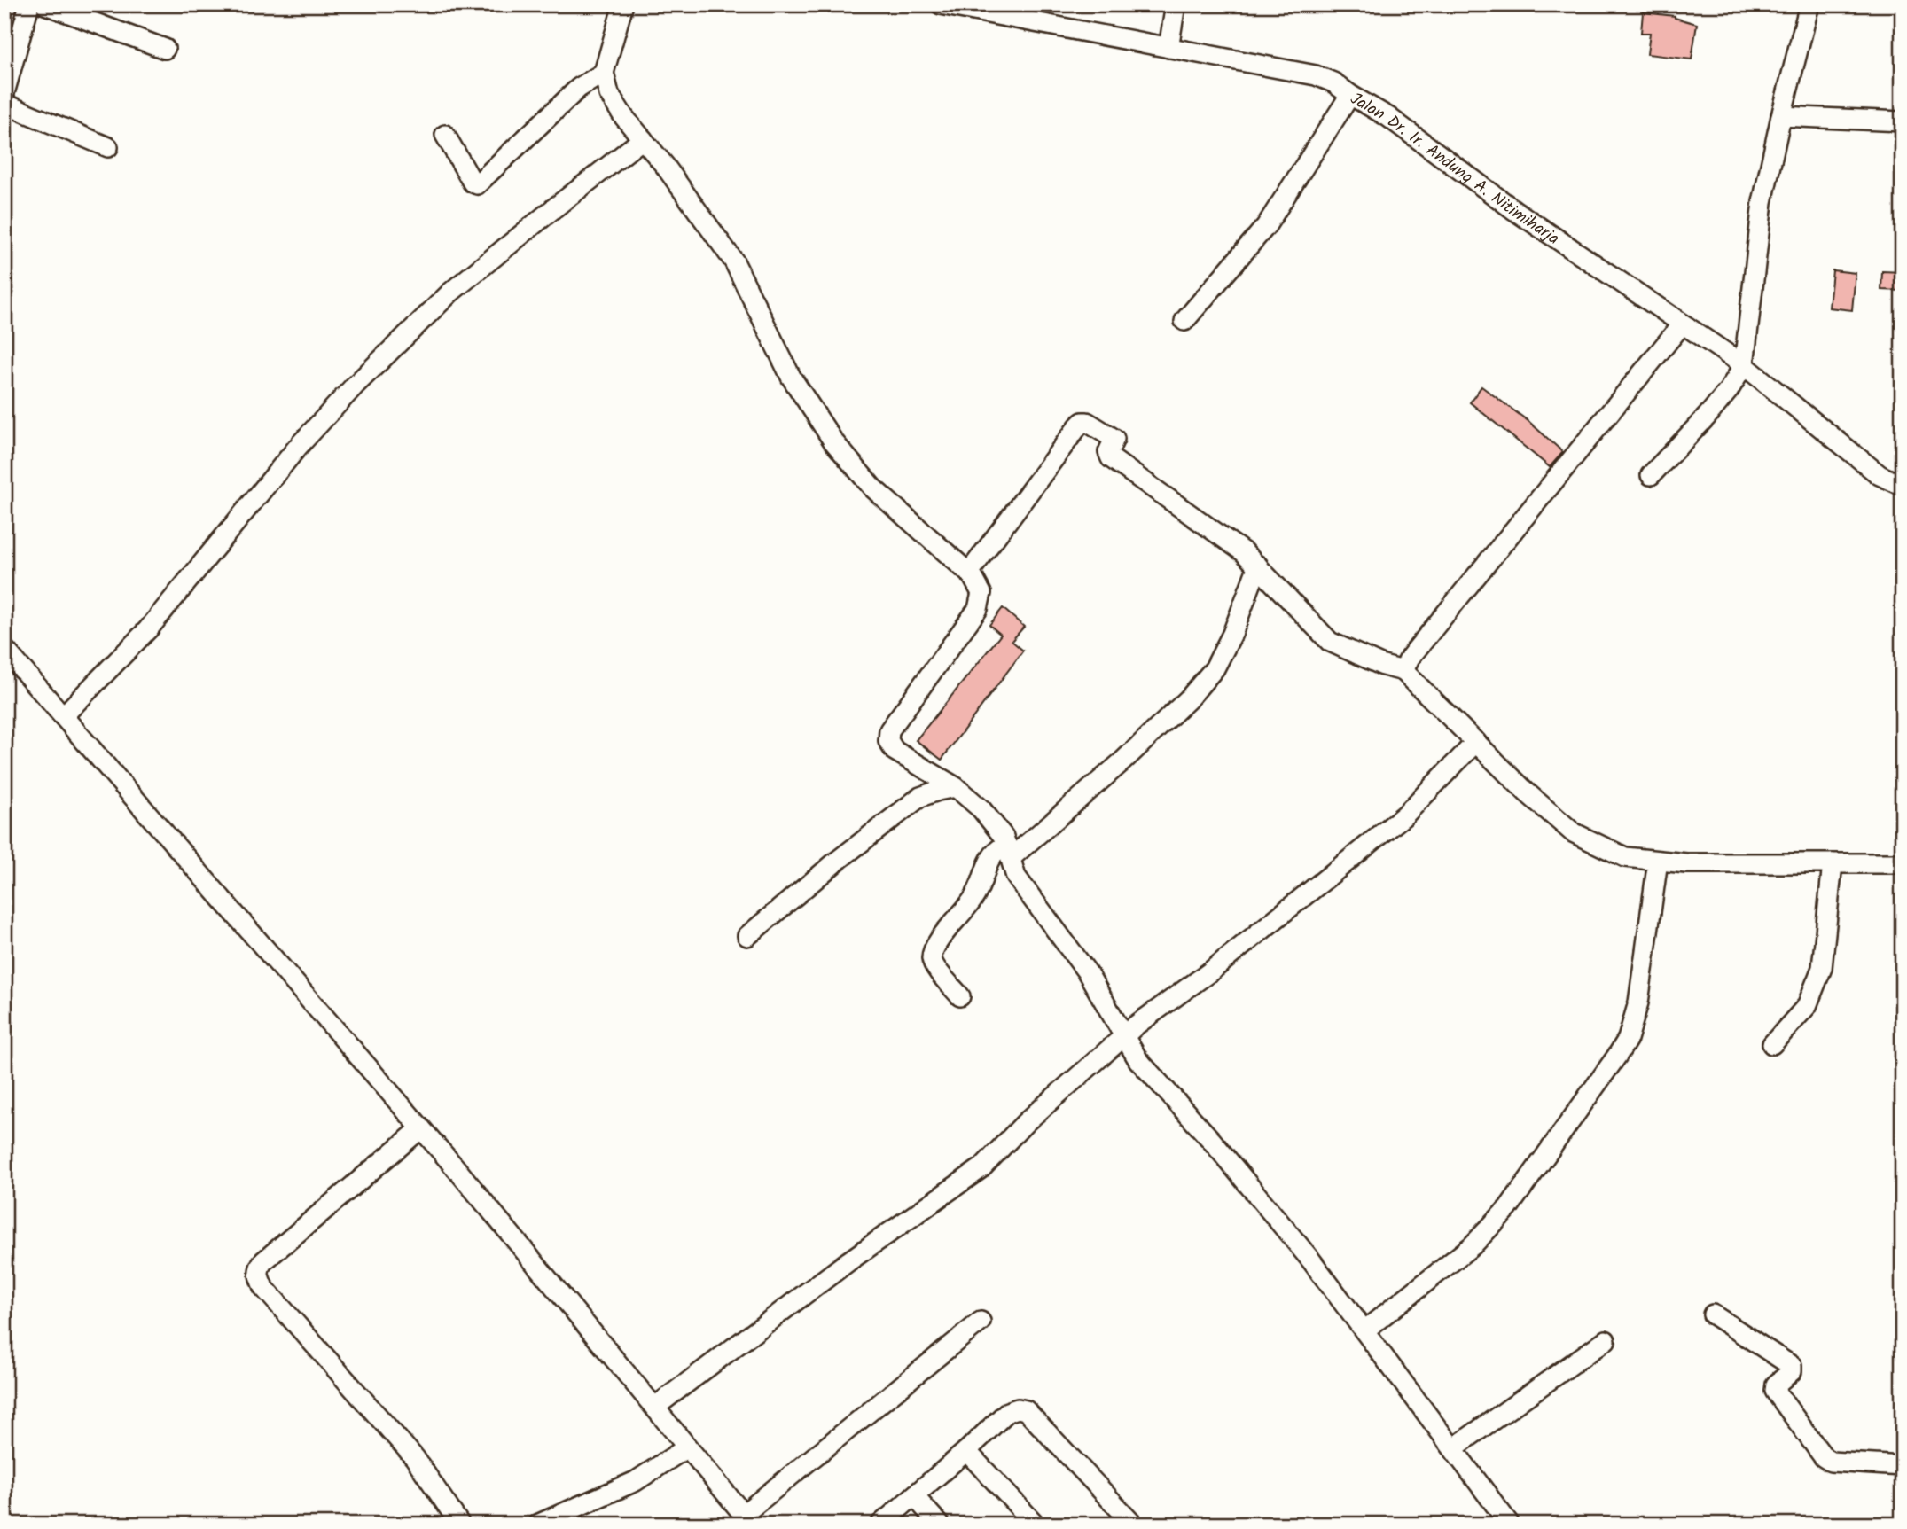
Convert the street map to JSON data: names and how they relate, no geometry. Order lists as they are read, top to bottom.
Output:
{
  "streets": {
    "street": ["Jalan Dr. Ir. Andung A. Nitimiharja"]
  }
}
